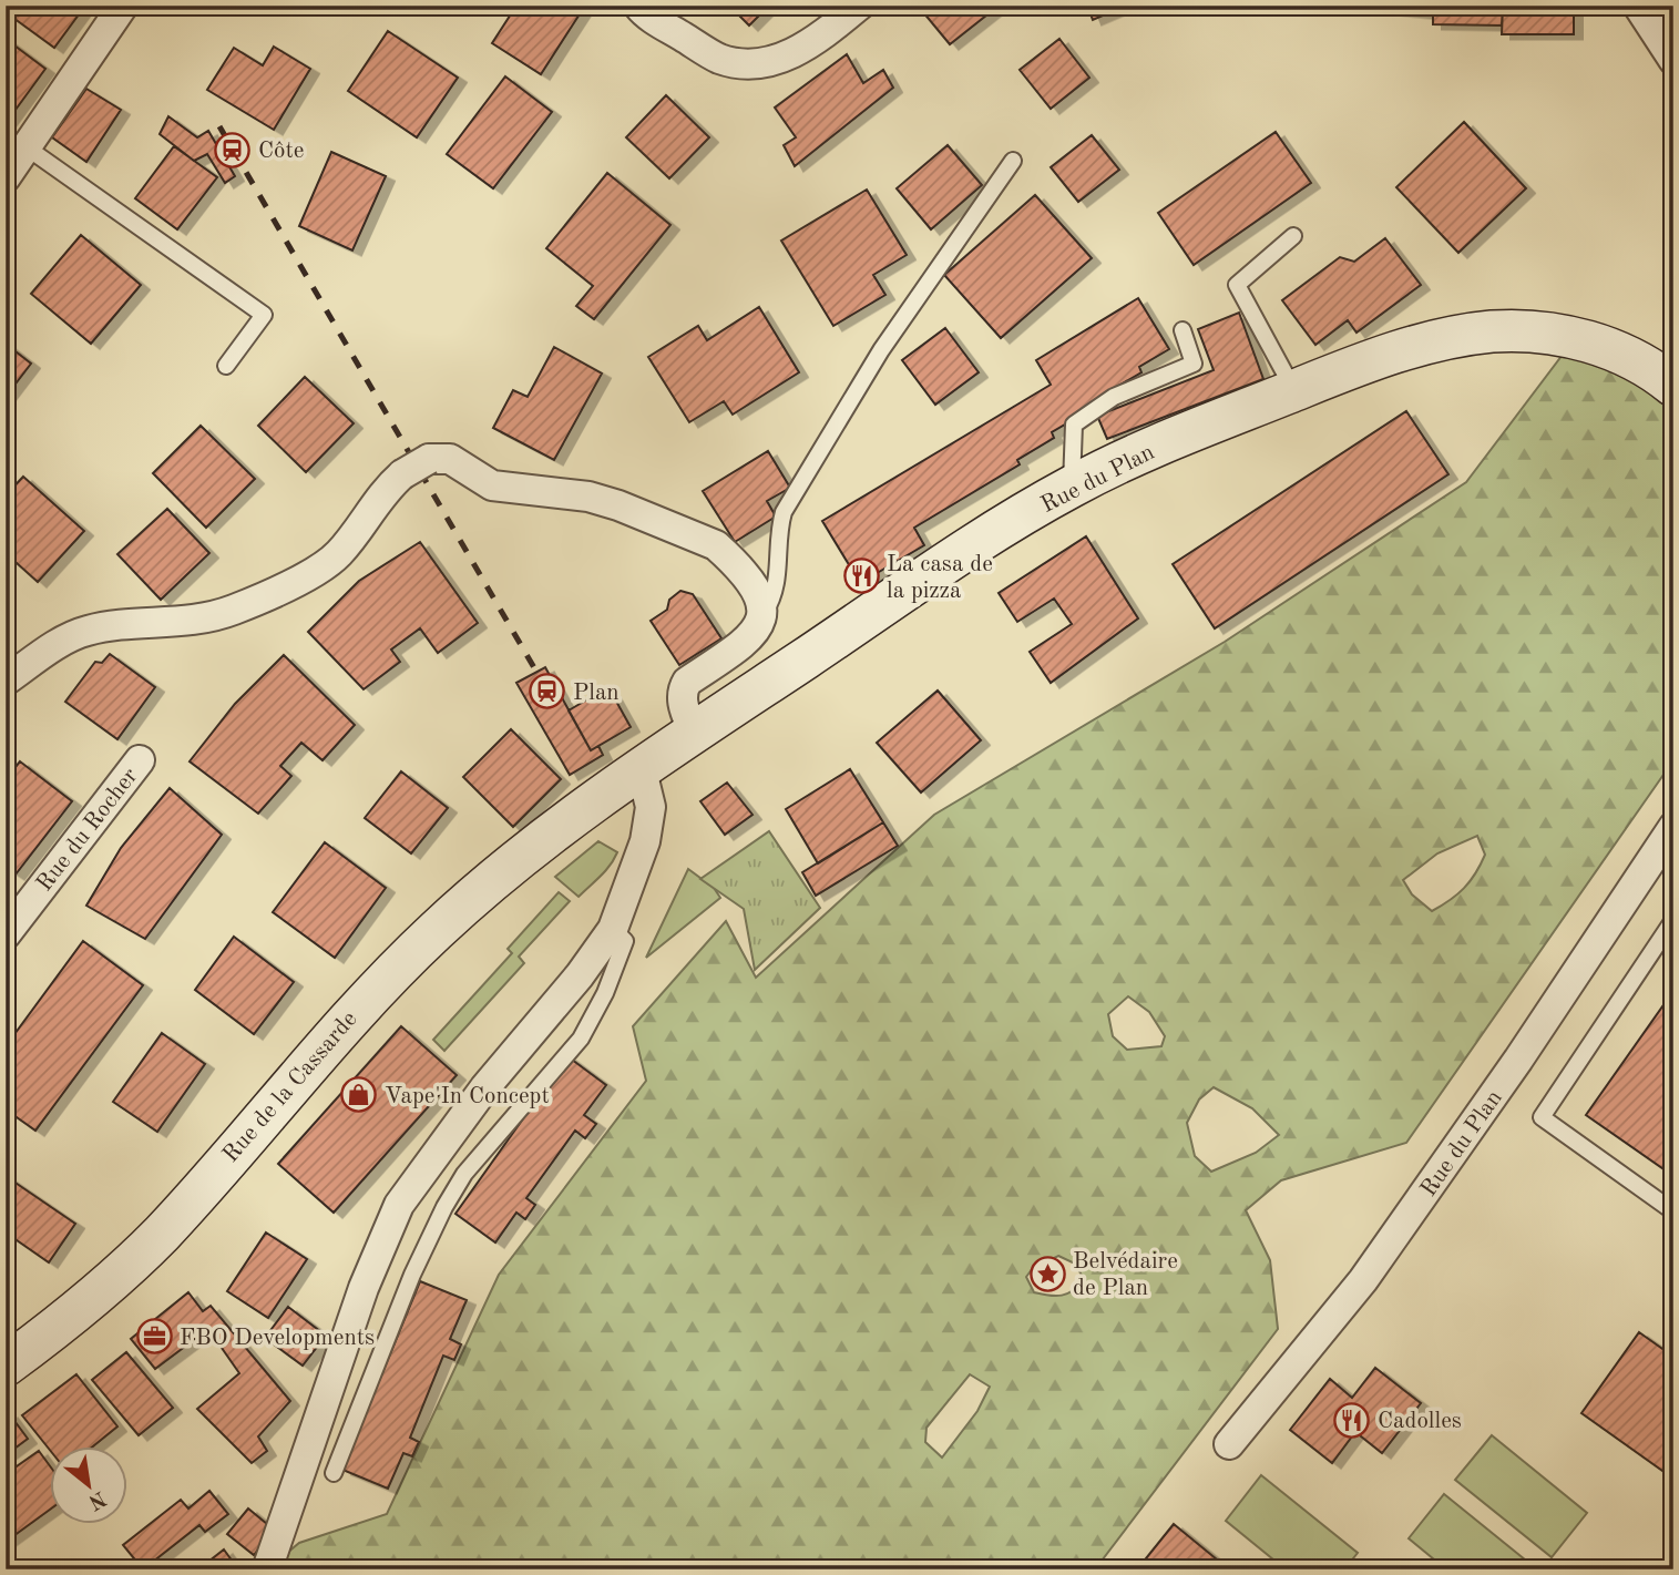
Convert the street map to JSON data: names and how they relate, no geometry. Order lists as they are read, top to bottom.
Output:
{
  "streets": {
    "main road": ["Rue du Plan", "Rue de la Cassarde"],
    "street": ["Rue du Rocher"]
  },
  "crossings": [
    ["Rue du Plan", "Rue de la Cassarde"]
  ],
  "places": {
    "station": ["Côte", "Plan"],
    "restaurant": ["La casa de la pizza", "Cadolles"],
    "shop": ["Vape'In Concept"],
    "place": ["Belvédaire de Plan"],
    "office": ["FBO Developments"]
  },
  "north": "bottom right"
}
